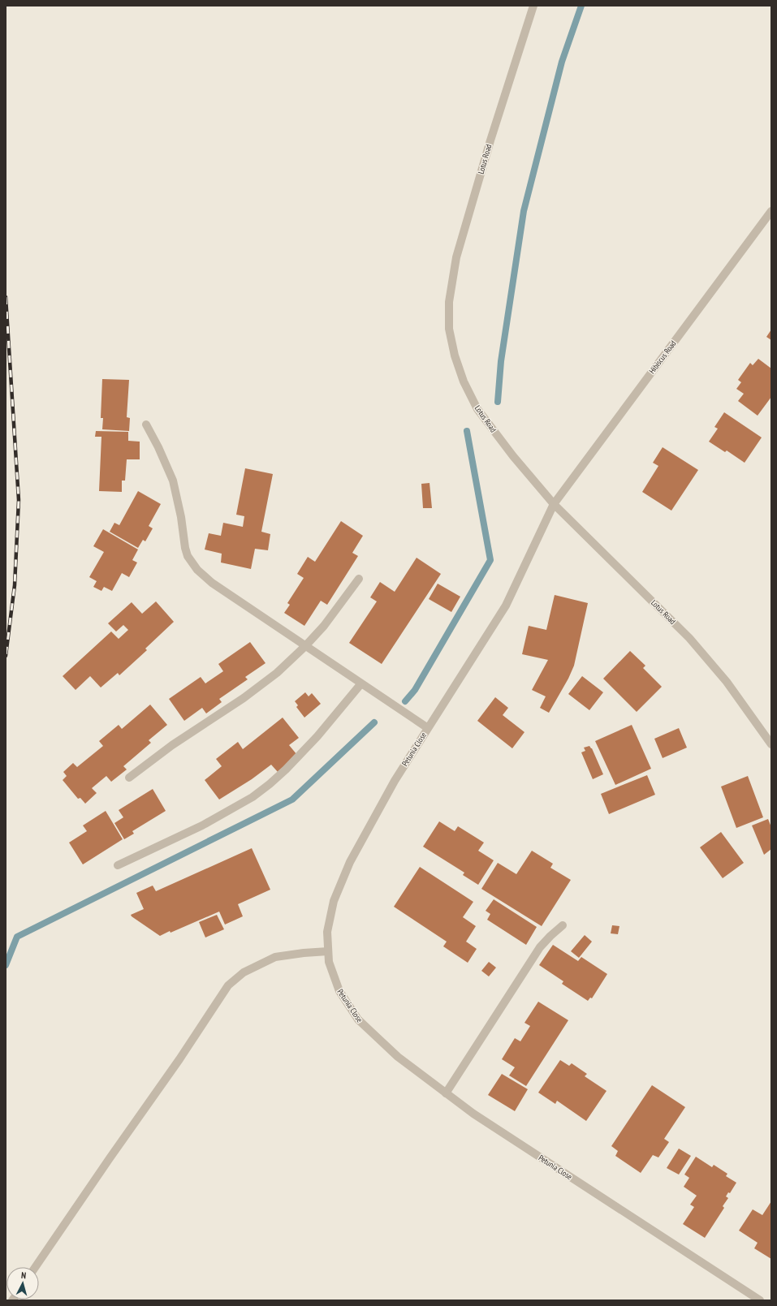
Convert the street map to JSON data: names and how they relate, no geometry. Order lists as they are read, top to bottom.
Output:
{
  "streets": {
    "street": ["Lotus Road", "Hibiscus Road", "Petunia Close"]
  },
  "crossings": [
    ["Lotus Road", "Hibiscus Road"],
    ["Lotus Road", "Petunia Close"],
    ["Hibiscus Road", "Petunia Close"]
  ],
  "north": "top"
}
